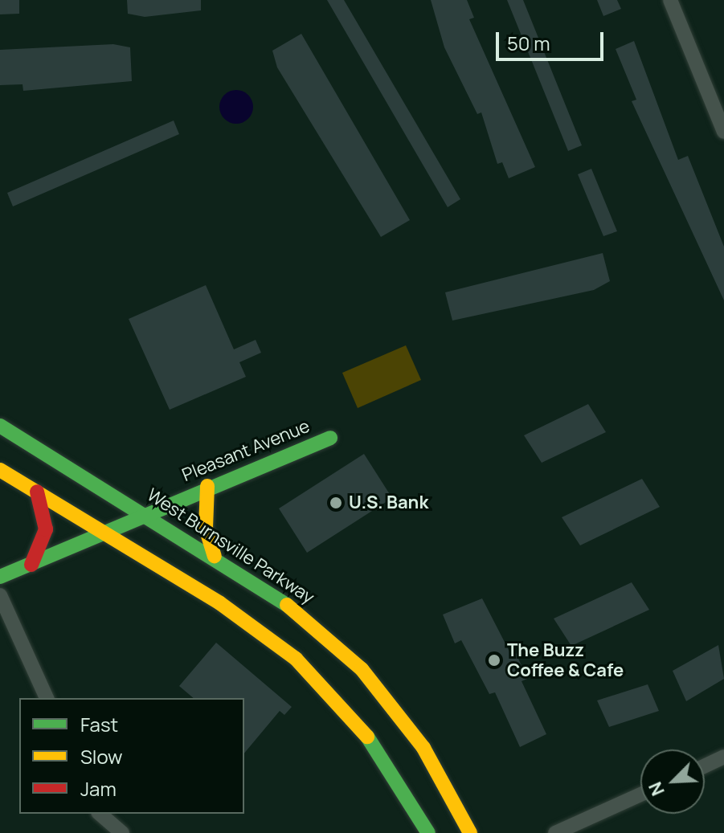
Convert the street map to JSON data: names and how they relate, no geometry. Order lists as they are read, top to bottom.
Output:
{
  "streets": {
    "street": ["Pleasant Avenue", "West Burnsville Parkway"]
  },
  "crossings": [
    ["Pleasant Avenue", "West Burnsville Parkway"]
  ],
  "places": ["U.S. Bank", "The Buzz Coffee & Cafe"],
  "legend": ["Fast", "Slow", "Jam"],
  "scale_bar": "50 m",
  "north": "bottom left"
}
